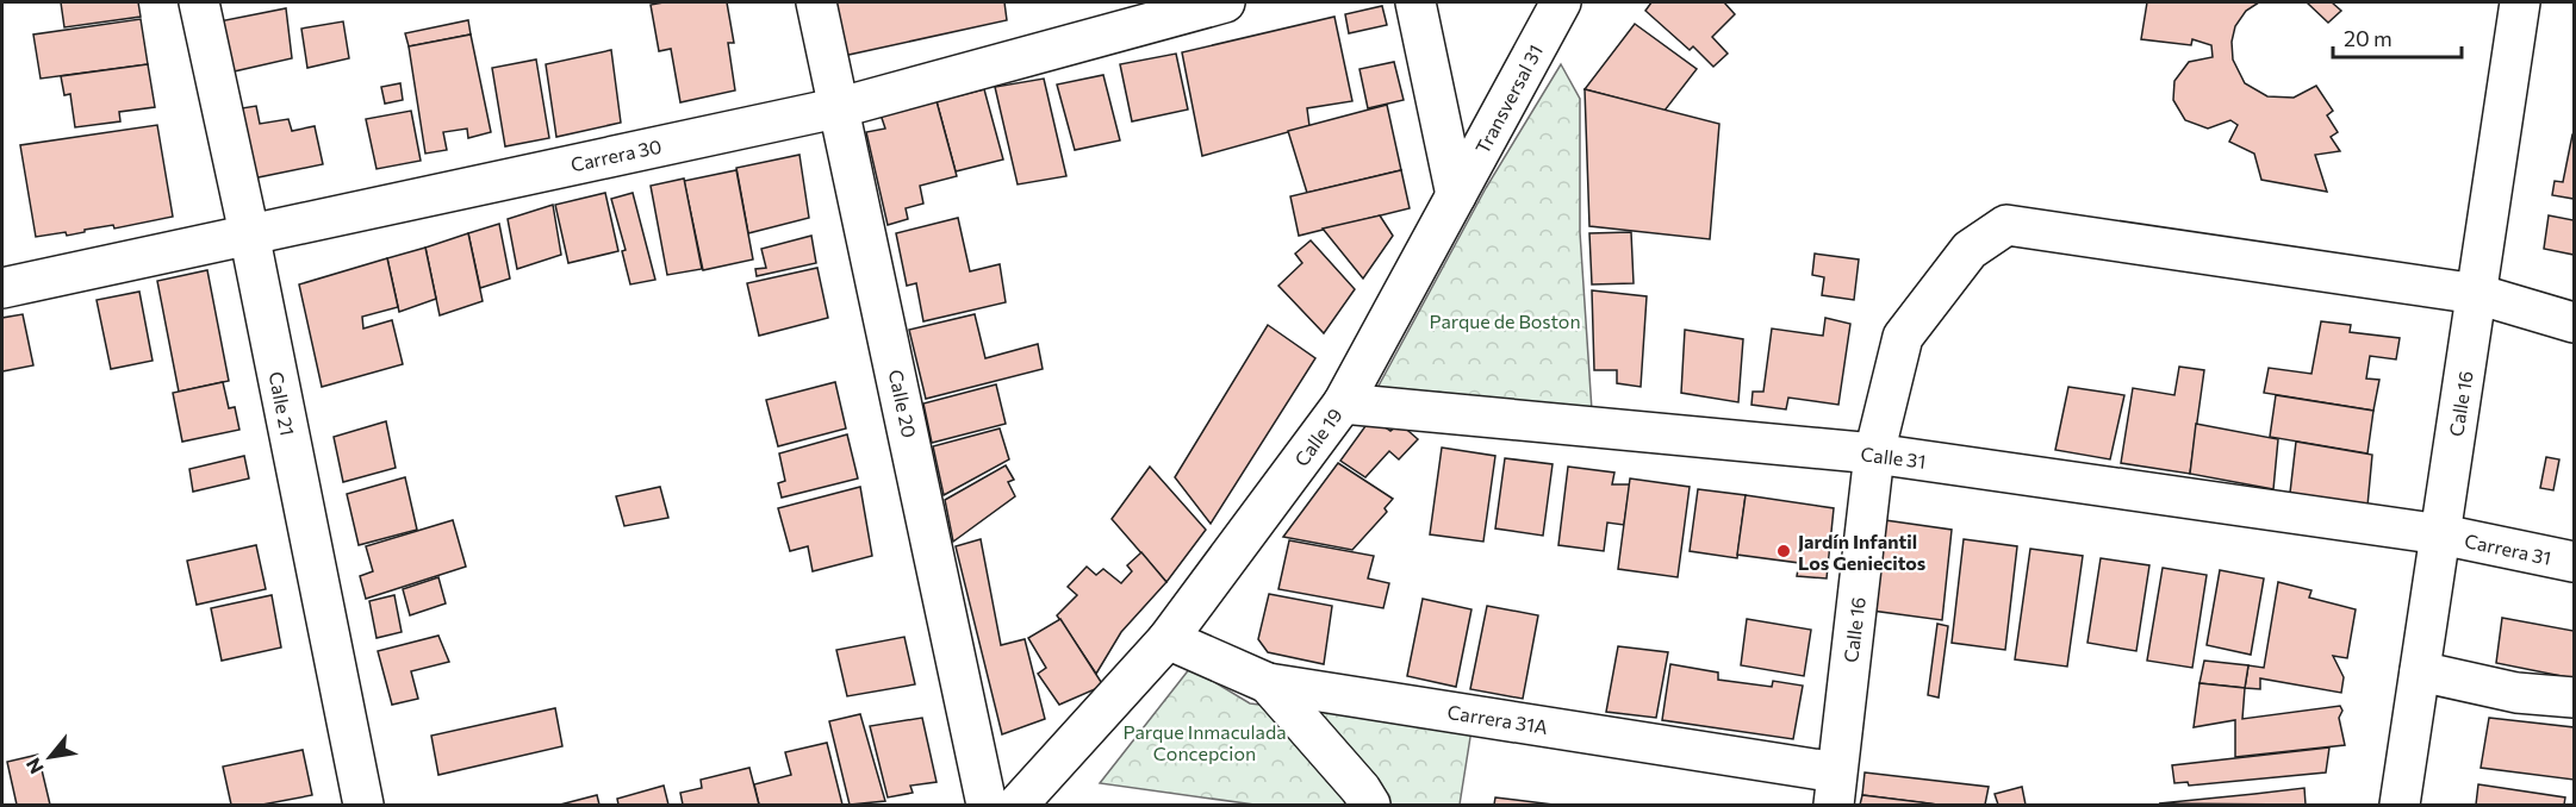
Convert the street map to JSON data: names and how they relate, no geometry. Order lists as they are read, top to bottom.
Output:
{
  "streets": {
    "main road": [
      "Transversal 31",
      "Carrera 30",
      "Calle 21",
      "Calle 20",
      "Calle 16",
      "Calle 19",
      "Calle 31",
      "Carrera 31",
      "Carrera 31A"
    ]
  },
  "crossings": [
    ["Transversal 31", "Calle 19"],
    ["Carrera 30", "Calle 21"],
    ["Carrera 30", "Calle 20"],
    ["Calle 16", "Calle 31"],
    ["Calle 16", "Carrera 31"],
    ["Calle 16", "Carrera 31A"],
    ["Calle 19", "Calle 31"],
    ["Calle 19", "Carrera 31A"],
    ["Calle 31", "Carrera 31"]
  ],
  "parks": ["Parque de Boston", "Parque Inmaculada Concepcion"],
  "places": ["Jardín Infantil Los Geniecitos"],
  "scale_bar": "20 m",
  "north": "bottom left"
}
